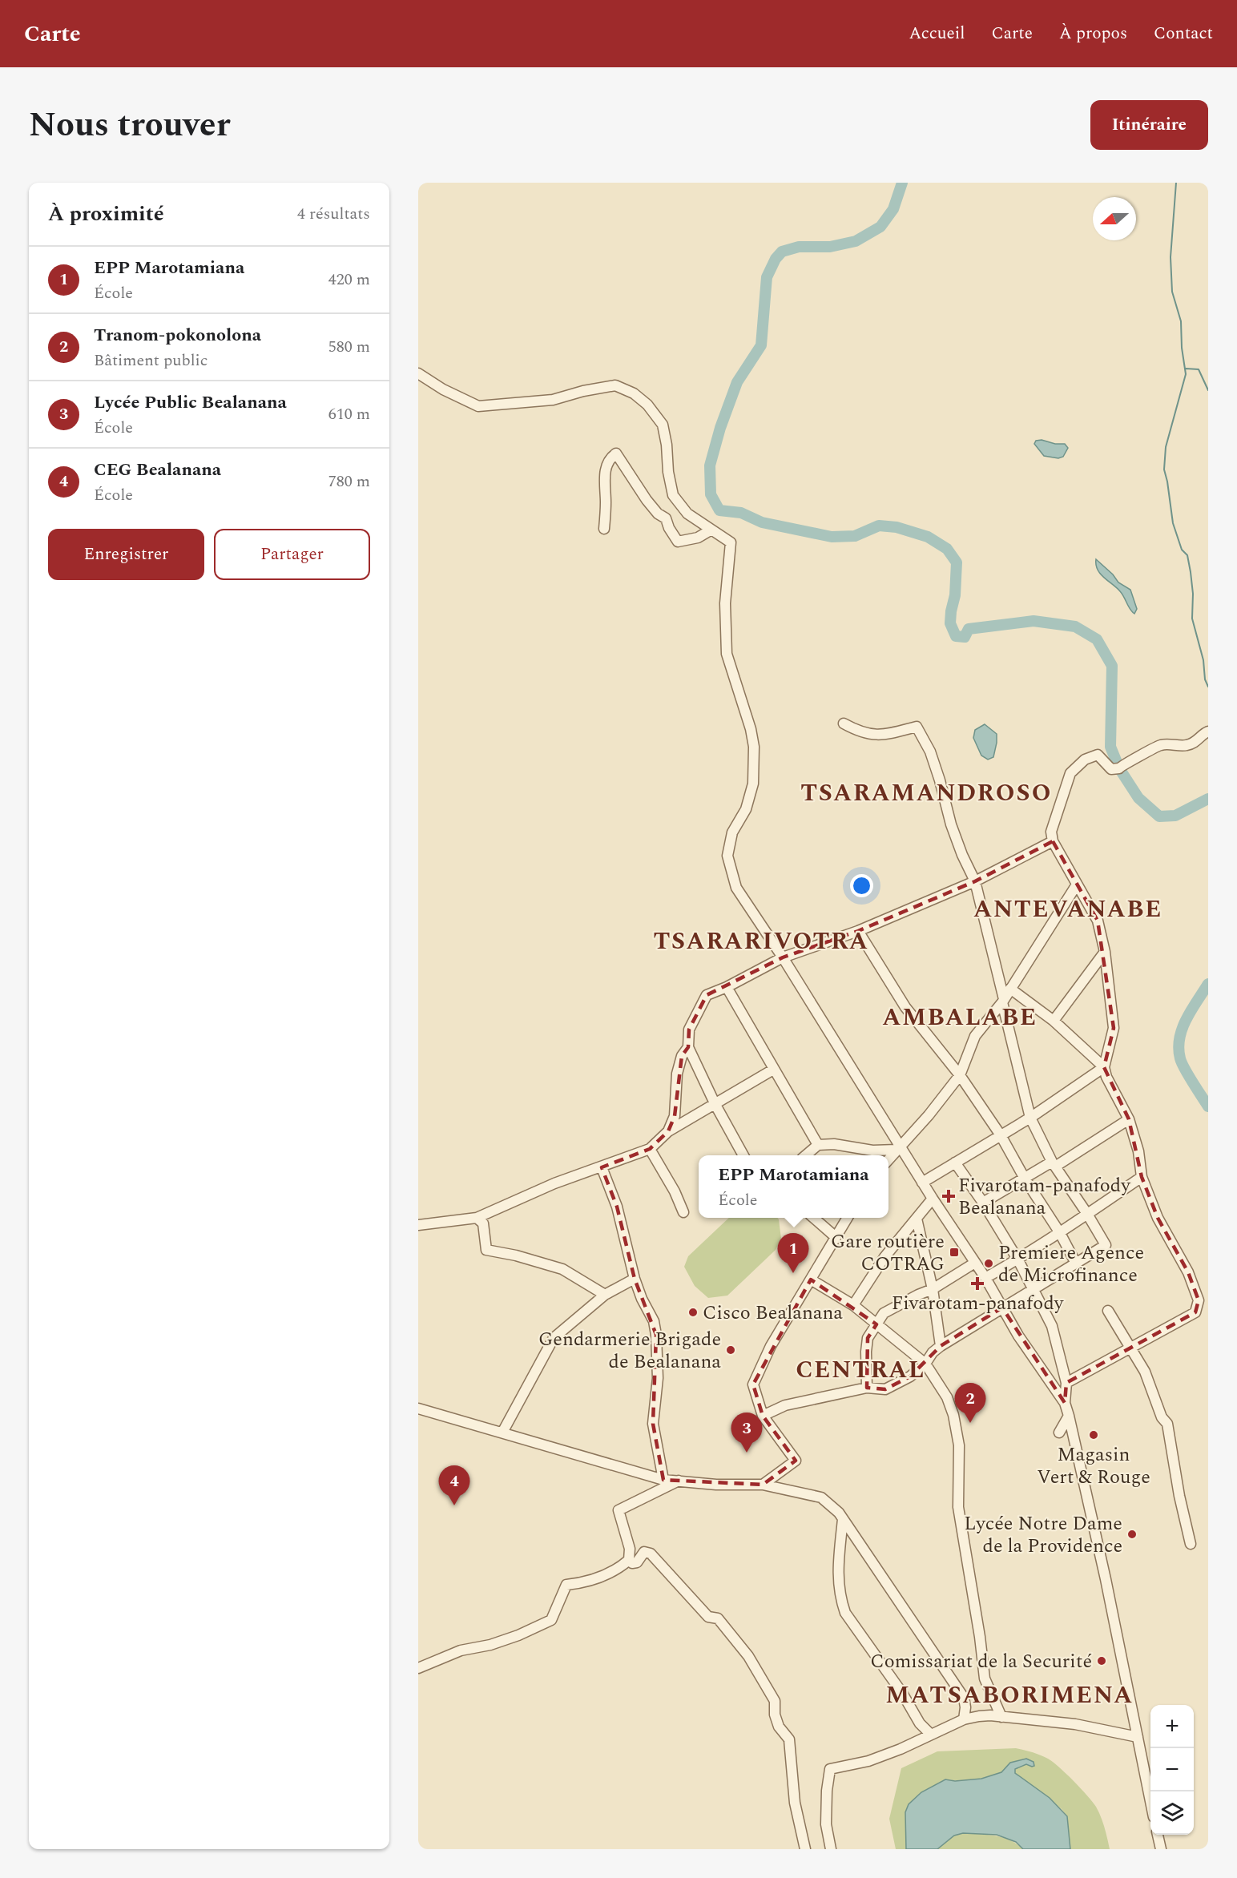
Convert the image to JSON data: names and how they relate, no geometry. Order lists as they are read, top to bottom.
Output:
{
  "districts": [
    "TSARAMANDROSO",
    "ANTEVANABE",
    "TSARARIVOTRA",
    "AMBALABE",
    "CENTRAL",
    "MATSABORIMENA"
  ],
  "places": {
    "health": ["Fivarotam-panafody Bealanana", "Fivarotam-panafody"],
    "transit": ["Gare routière COTRAG"],
    "other": [
      "Premiere Agence de Microfinance",
      "Cisco Bealanana",
      "Gendarmerie Brigade de Bealanana",
      "Magasin Vert & Rouge",
      "Lycée Notre Dame de la Providence",
      "Comissariat de la Securité"
    ]
  },
  "north": "left",
  "page": {
    "header": "Carte",
    "nav": [
      "Accueil",
      "Carte",
      "À propos",
      "Contact"
    ],
    "title": "Nous trouver",
    "buttons": [
      "Itinéraire",
      ["Enregistrer", "Partager"]
    ],
    "heading": ["À proximité", "4 résultats"],
    "list": [
      {
        "mark": "1",
        "name": "EPP Marotamiana",
        "note": "École",
        "value": "420 m"
      },
      {
        "mark": "2",
        "name": "Tranom-pokonolona",
        "note": "Bâtiment public",
        "value": "580 m"
      },
      {
        "mark": "3",
        "name": "Lycée Public Bealanana",
        "note": "École",
        "value": "610 m"
      },
      {
        "mark": "4",
        "name": "CEG Bealanana",
        "note": "École",
        "value": "780 m"
      }
    ],
    "popup": ["EPP Marotamiana", "École"],
    "pins": [
      "1",
      "2",
      "3",
      "4"
    ],
    "map_buttons": ["+", "−"]
  }
}
